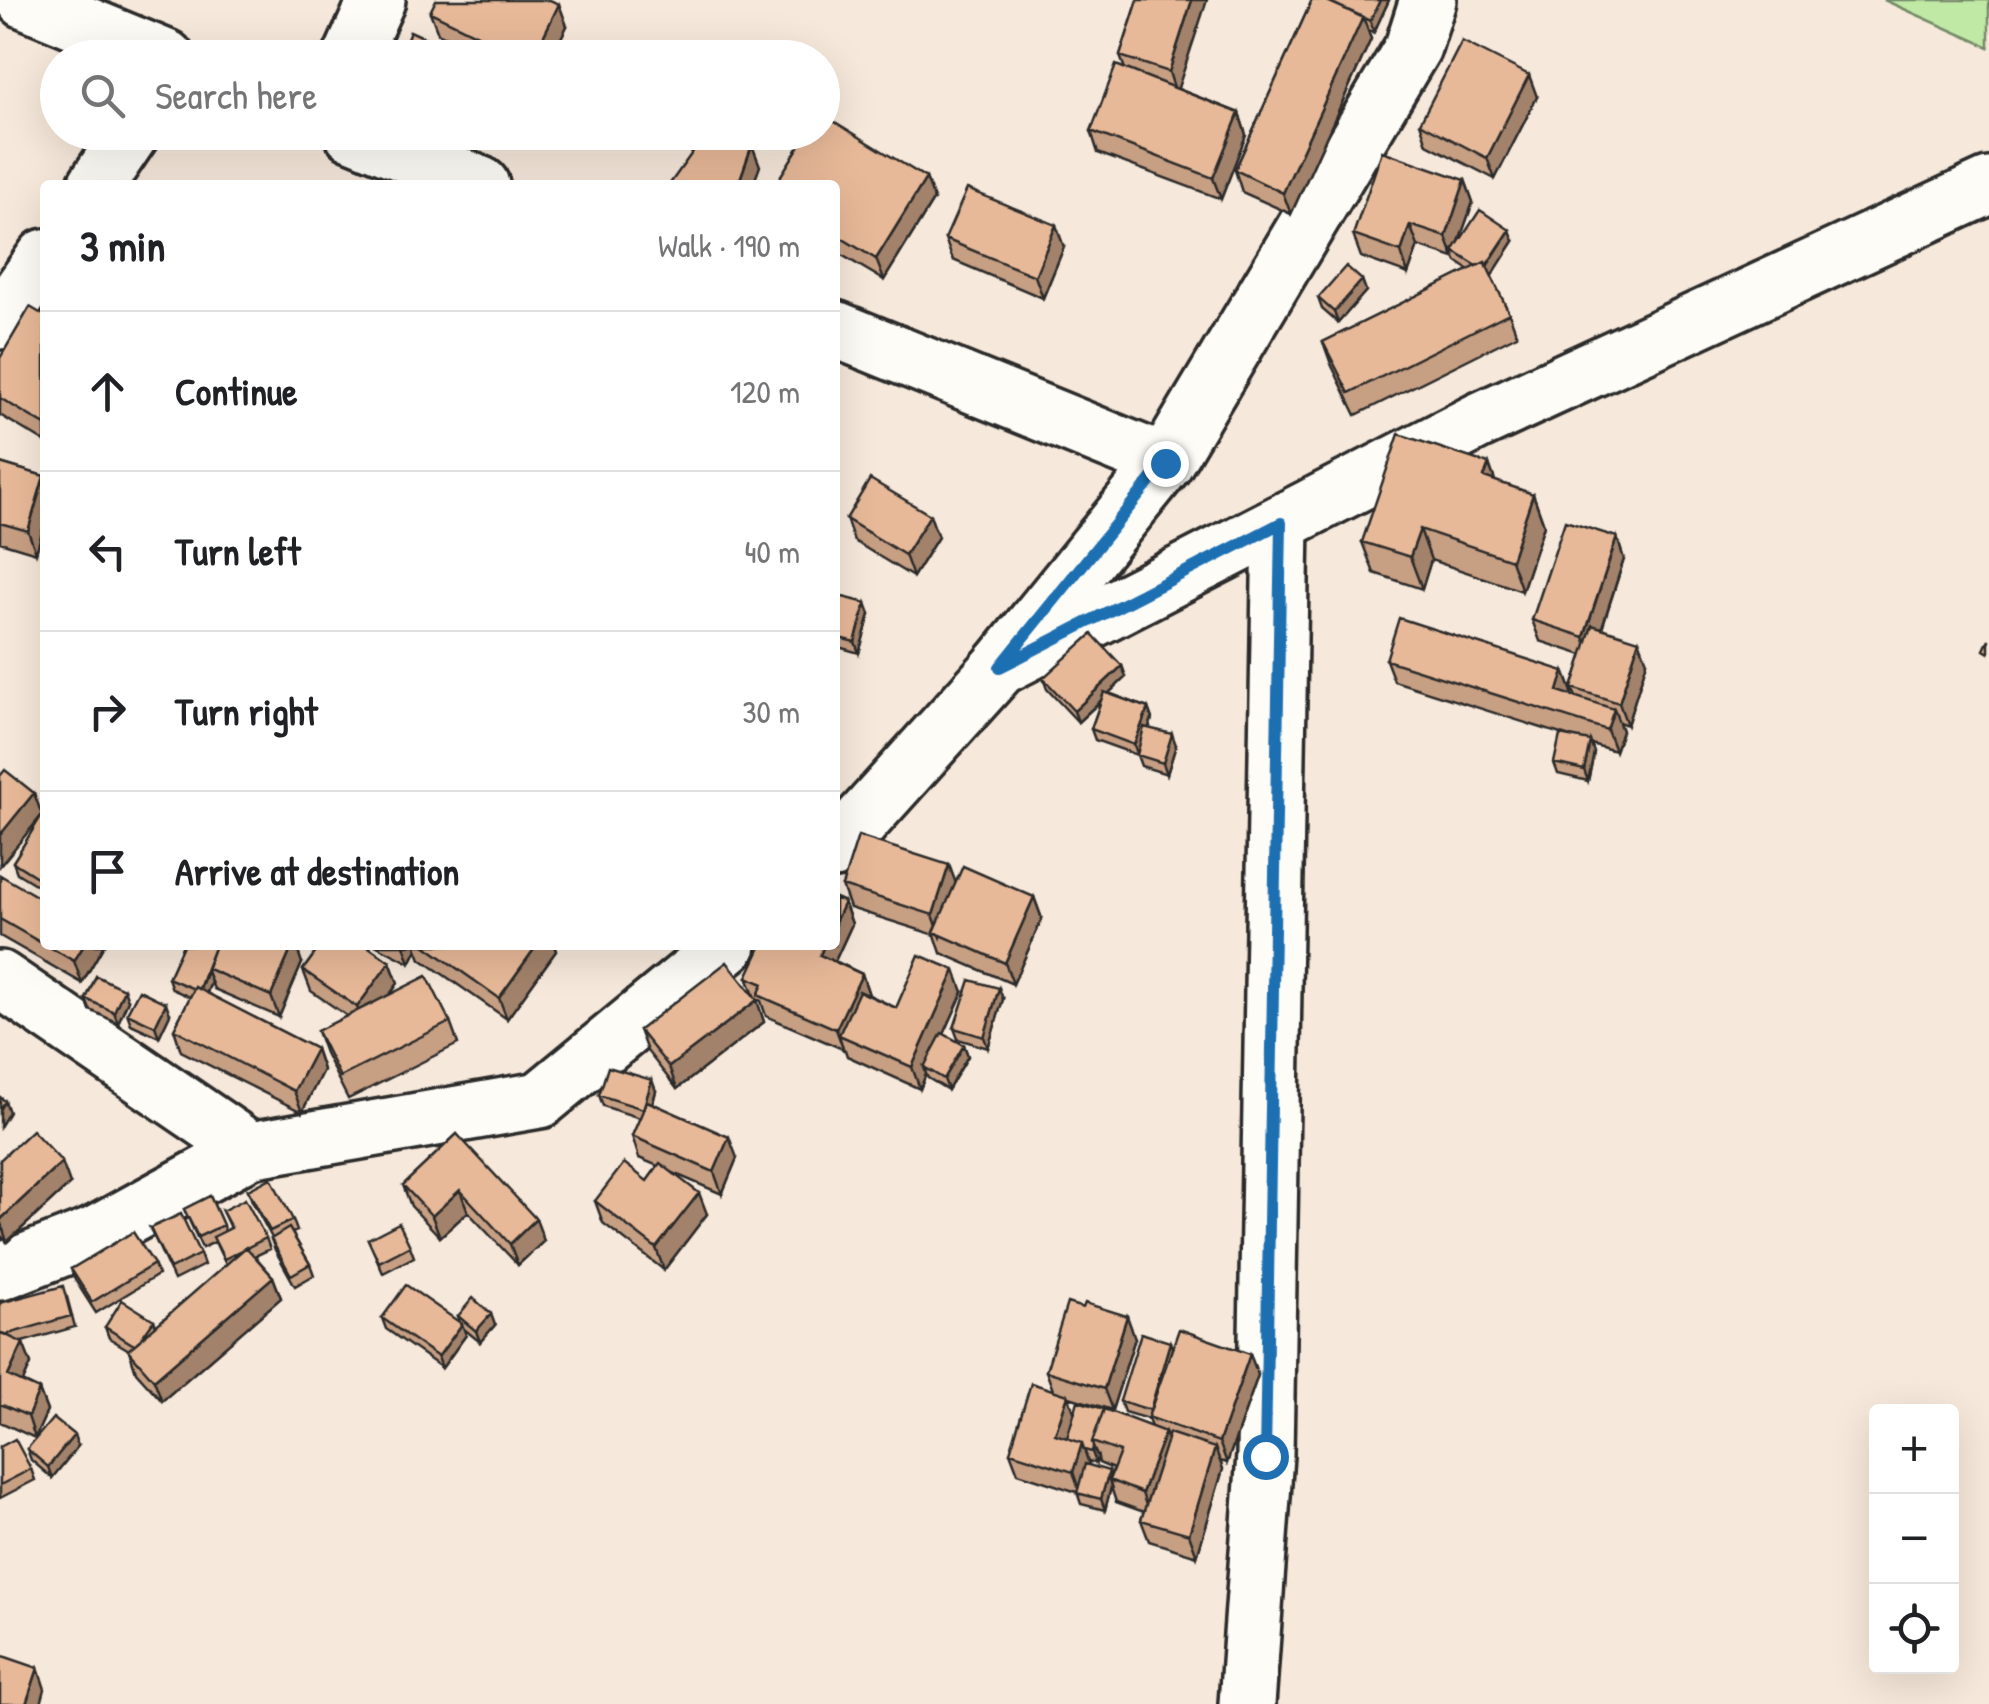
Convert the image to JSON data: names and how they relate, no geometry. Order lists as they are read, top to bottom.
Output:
{
  "page": {
    "search": "Search here",
    "heading": ["3 min", "Walk · 190 m"],
    "list": [
      ["Continue", "120 m"],
      ["Turn left", "40 m"],
      ["Turn right", "30 m"],
      "Arrive at destination"
    ],
    "map_buttons": ["+", "−"]
  }
}
